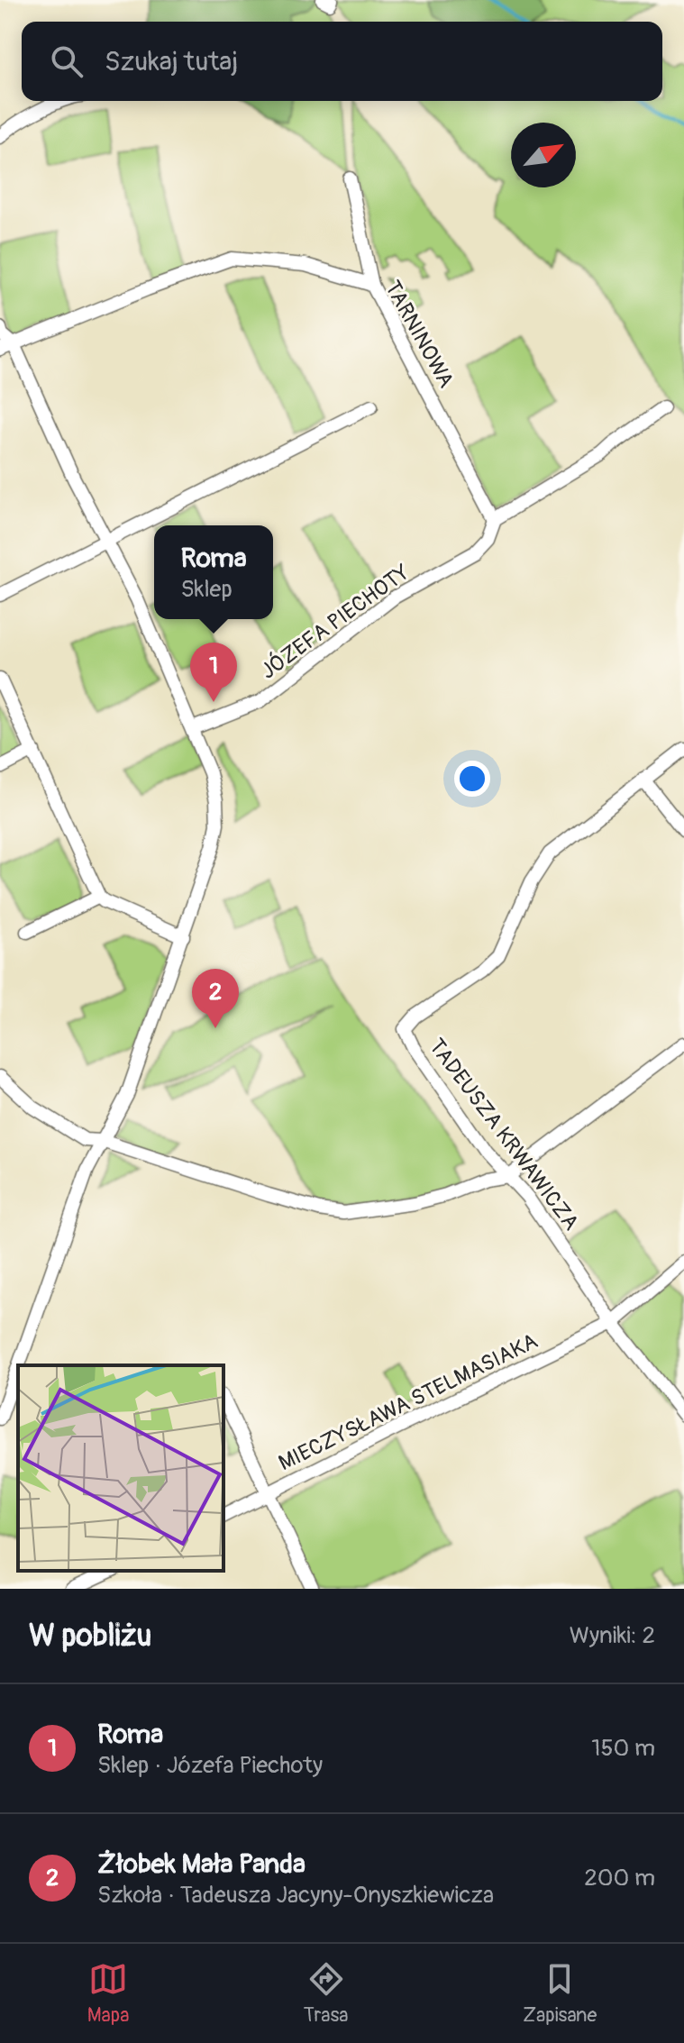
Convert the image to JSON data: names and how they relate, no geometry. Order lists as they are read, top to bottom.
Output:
{
  "streets": {
    "street": [
      "TARNINOWA",
      "JÓZEFA PIECHOTY",
      "TADEUSZA KRWAWICZA",
      "MIECZYSŁAWA STELMASIAKA"
    ]
  },
  "crossings": [
    ["TARNINOWA", "JÓZEFA PIECHOTY"],
    ["TADEUSZA KRWAWICZA", "MIECZYSŁAWA STELMASIAKA"]
  ],
  "north": "top right",
  "page": {
    "search": "Szukaj tutaj",
    "popup": ["Roma", "Sklep"],
    "pins": ["1", "2"],
    "heading": ["W pobliżu", "Wyniki: 2"],
    "list": [
      {
        "mark": "1",
        "name": "Roma",
        "note": "Sklep · Józefa Piechoty",
        "value": "150 m"
      },
      {
        "mark": "2",
        "name": "Żłobek Mała Panda",
        "note": "Szkoła · Tadeusza Jacyny-Onyszkiewicza",
        "value": "200 m"
      }
    ],
    "nav": ["Mapa", "Trasa", "Zapisane"]
  }
}
